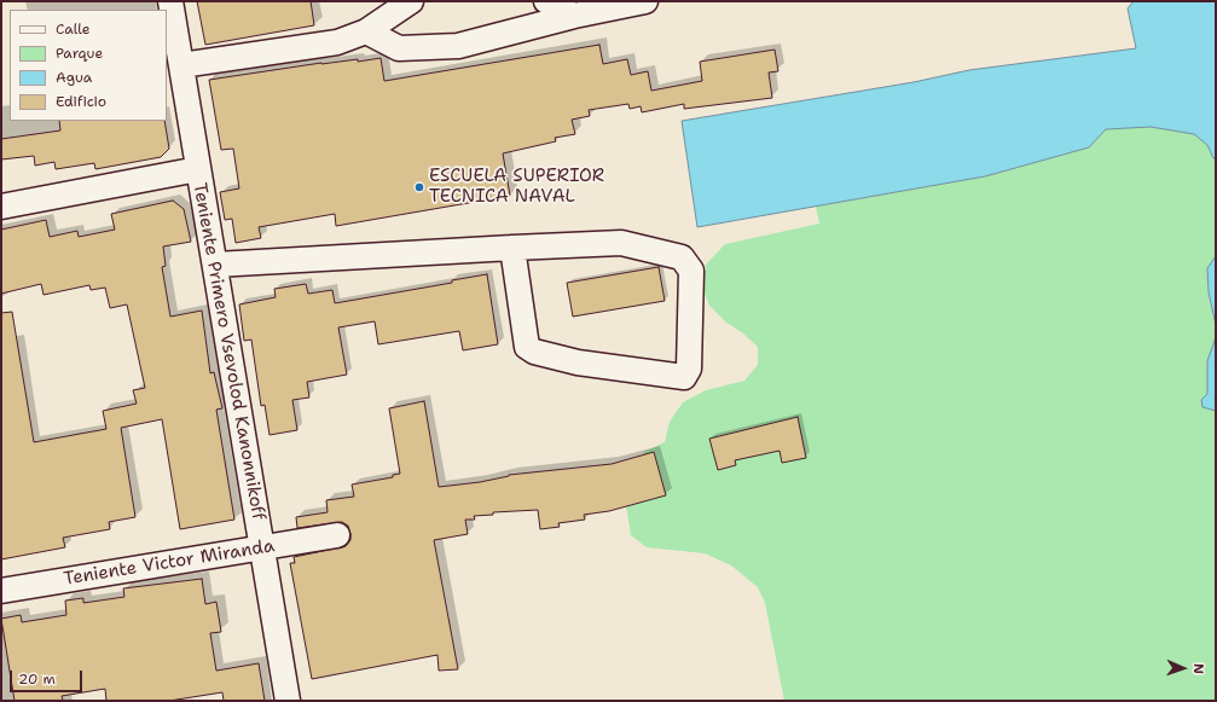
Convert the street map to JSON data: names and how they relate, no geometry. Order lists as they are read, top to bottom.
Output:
{
  "streets": {
    "street": ["Teniente Primero Vsevolod Kanonnikoff", "Teniente Victor Miranda"]
  },
  "crossings": [
    ["Teniente Primero Vsevolod Kanonnikoff", "Teniente Victor Miranda"]
  ],
  "places": ["ESCUELA SUPERIOR TECNICA NAVAL"],
  "legend": [
    "Calle",
    "Parque",
    "Agua",
    "Edificio"
  ],
  "scale_bar": "20 m",
  "north": "right"
}
